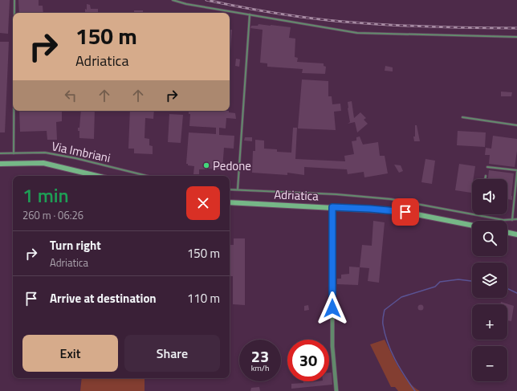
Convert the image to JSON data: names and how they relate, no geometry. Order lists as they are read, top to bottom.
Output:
{
  "streets": {
    "main road": ["Adriatica"],
    "lane": ["Via Imbriani"]
  },
  "places": ["Pedone"],
  "page": {
    "turn": ["150 m", "Adriatica"],
    "heading": ["1 min", "260 m · 06:26"],
    "map_buttons": ["+", "−"],
    "list": [
      {
        "name": "Turn right",
        "note": "Adriatica",
        "value": "150 m"
      },
      {
        "name": "Arrive at destination",
        "value": "110 m"
      }
    ],
    "buttons": ["Exit", "Share"],
    "speed": "23 km/h",
    "limit": "30"
  }
}
